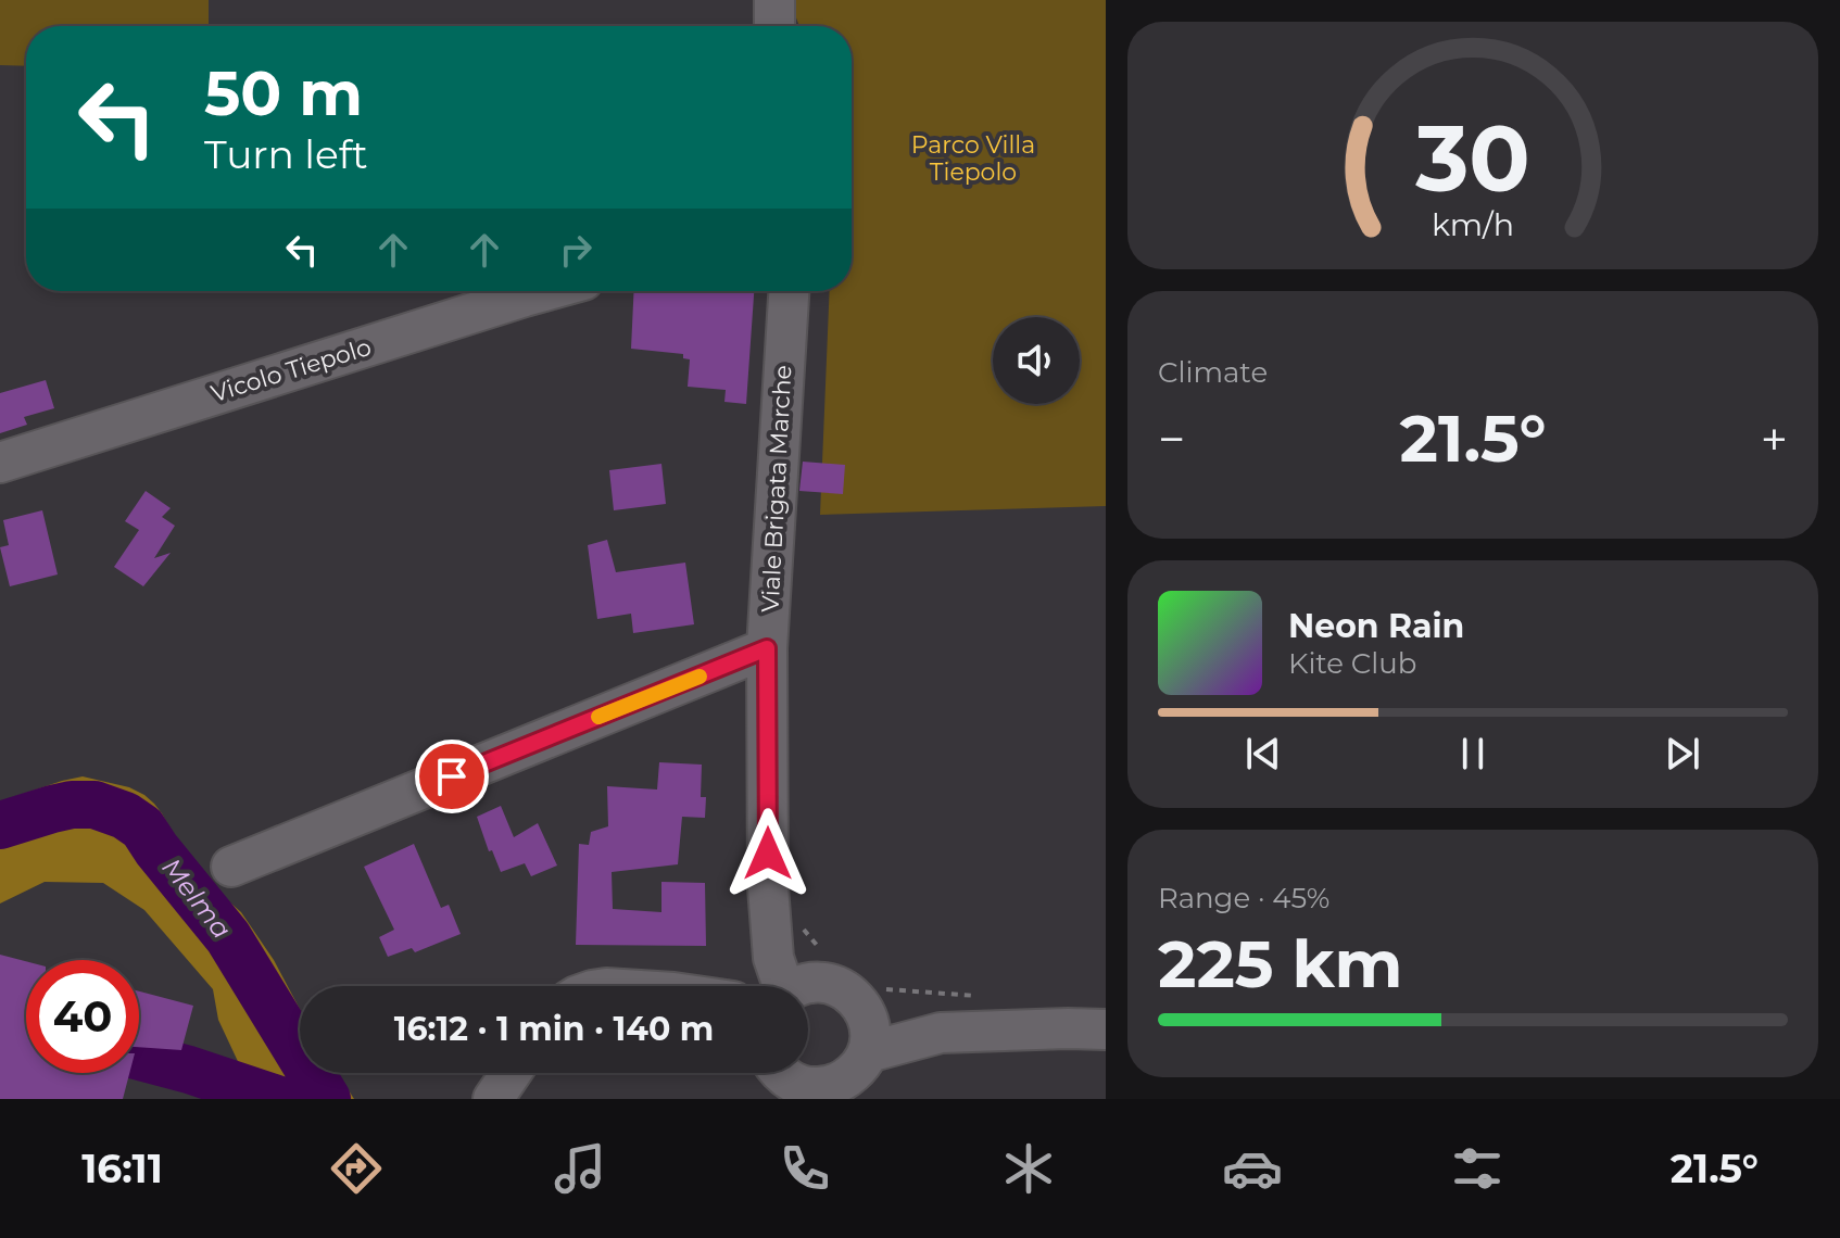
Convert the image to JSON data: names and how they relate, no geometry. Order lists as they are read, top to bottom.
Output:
{
  "streets": {
    "street": ["Vicolo Tiepolo", "Viale Brigata Marche"]
  },
  "water": ["Melma"],
  "parks": ["Parco Villa Tiepolo"],
  "page": {
    "turn": ["50 m", "Turn left"],
    "tile": [
      "Climate",
      ["Range · 45%", "225 km"]
    ],
    "heat": ["−", "21.5°", "+"],
    "song": ["Neon Rain", "Kite Club"],
    "limit": "40",
    "trip": "16:12 · 1 min · 140 m",
    "tabs": ["16:11", "21.5°"],
    "gauge": ["30", "km/h"]
  }
}
